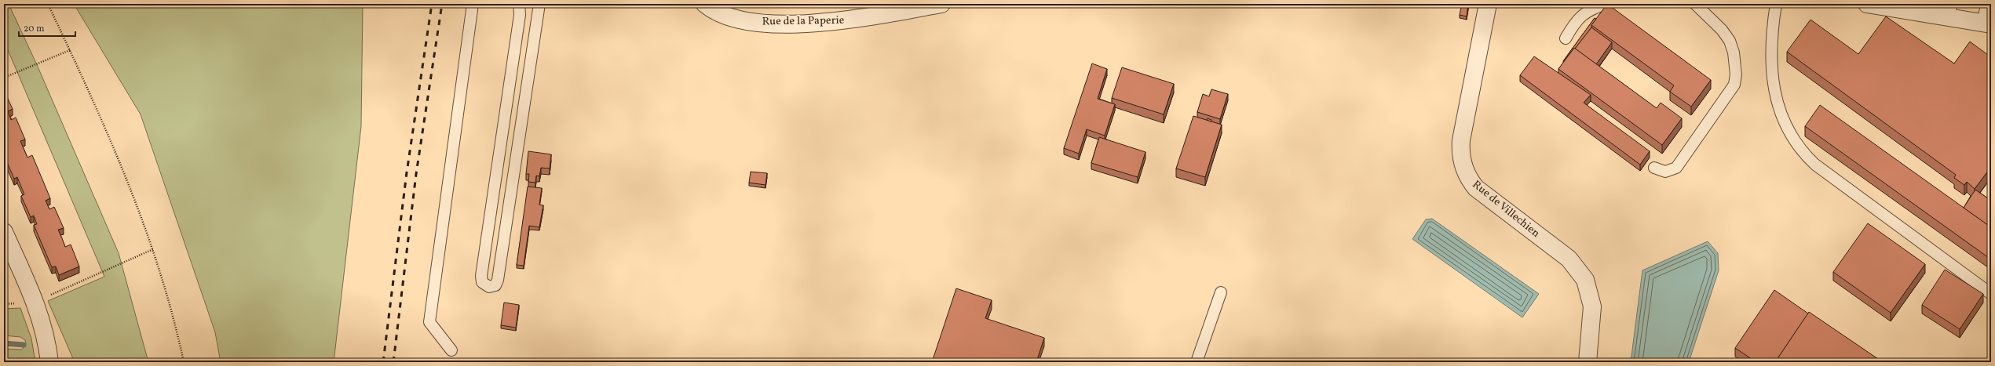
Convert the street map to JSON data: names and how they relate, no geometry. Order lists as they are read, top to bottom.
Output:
{
  "streets": {
    "street": ["Rue de la Paperie", "Rue de Villechien"]
  },
  "scale_bar": "20 m"
}
